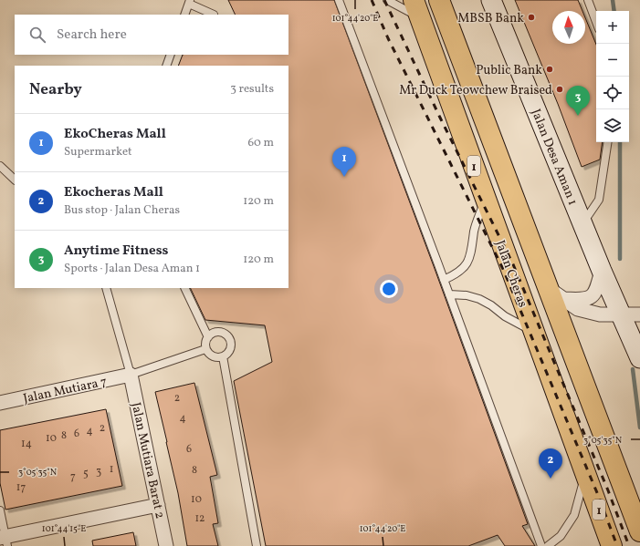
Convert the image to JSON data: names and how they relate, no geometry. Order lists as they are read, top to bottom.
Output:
{
  "streets": {
    "highway": ["1", "Jalan Cheras"],
    "street": ["Jalan Desa Aman 1", "Jalan Mutiara 7", "Jalan Mutiara Barat 2"]
  },
  "crossings": [
    ["Jalan Mutiara 7", "Jalan Mutiara Barat 2"]
  ],
  "places": ["MBSB Bank", "Public Bank", "Mr Duck Teowchew Braised"],
  "house_numbers": [
    "2",
    "4",
    "2",
    "4",
    "6",
    "8",
    "10",
    "14",
    "6",
    "1",
    "8",
    "3",
    "5",
    "7",
    "17",
    "10",
    "12"
  ],
  "north": "top",
  "page": {
    "map_buttons": ["+", "−"],
    "search": "Search here",
    "heading": ["Nearby", "3 results"],
    "pins": ["3", "1", "2"],
    "list": [
      {
        "mark": "1",
        "name": "EkoCheras Mall",
        "note": "Supermarket",
        "value": "60 m"
      },
      {
        "mark": "2",
        "name": "Ekocheras Mall",
        "note": "Bus stop · Jalan Cheras",
        "value": "120 m"
      },
      {
        "mark": "3",
        "name": "Anytime Fitness",
        "note": "Sports · Jalan Desa Aman 1",
        "value": "120 m"
      }
    ]
  },
  "coordinates": ["101°44'20\"E", "3°05'35\"N", "101°44'15\"E"]
}
